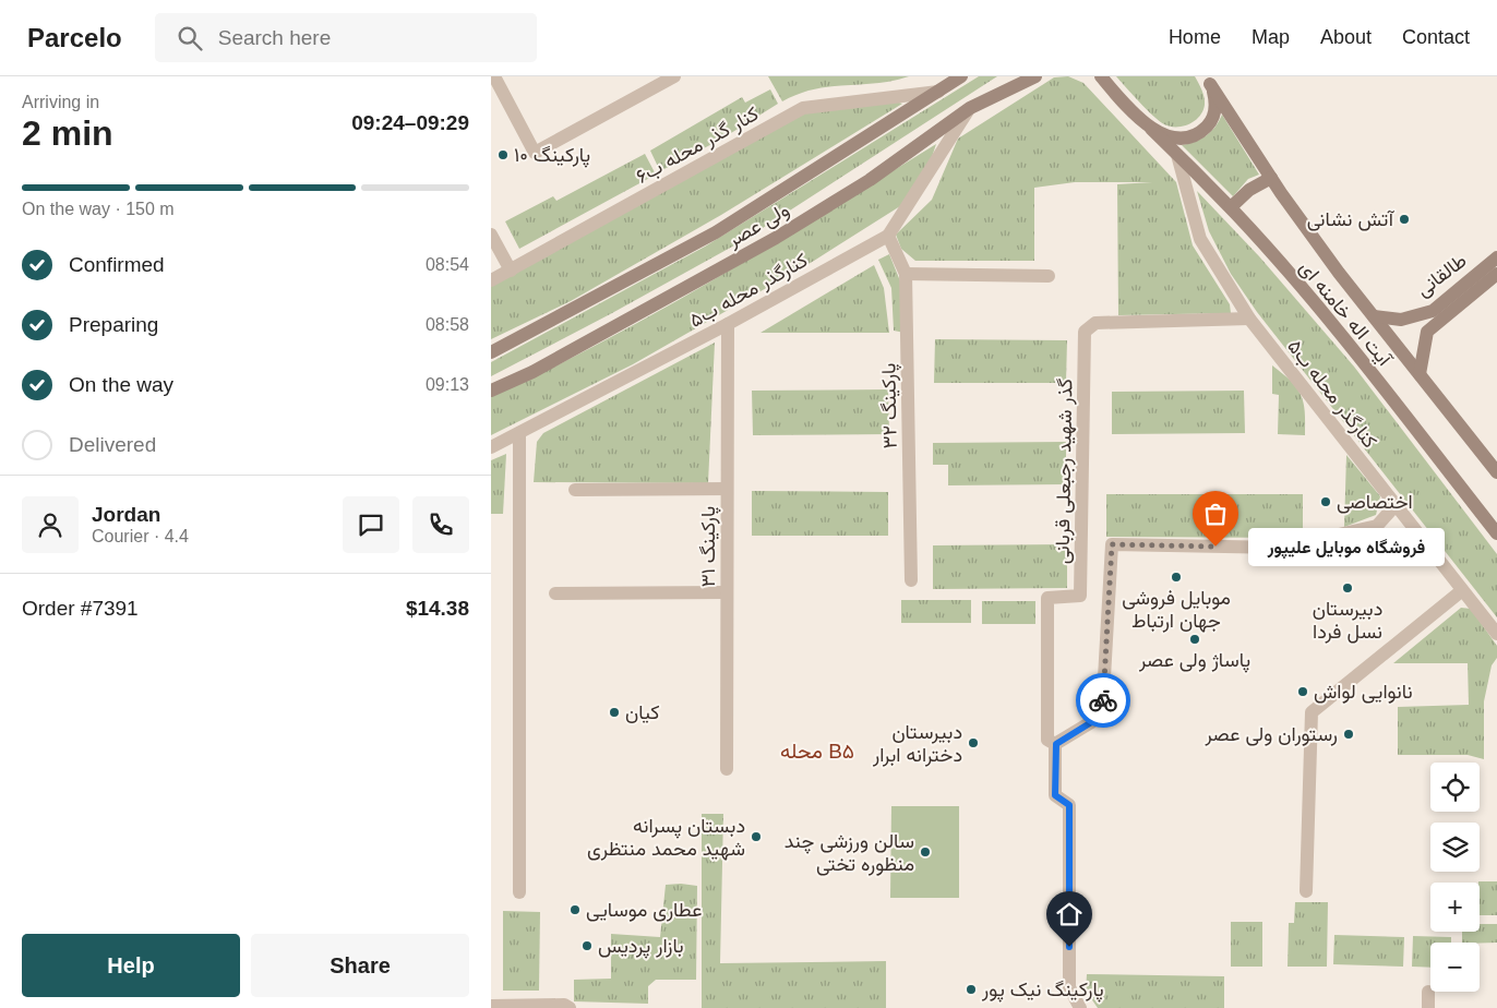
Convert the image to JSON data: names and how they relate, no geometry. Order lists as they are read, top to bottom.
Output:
{
  "streets": {
    "main road": ["ولی عصر", "طالقانی", "آیت اله خامنه ای"],
    "street": [
      "کنار گذر محله ب۶",
      "کنارگذر محله ب۵",
      "پارکینگ ۳۲",
      "گذر شهید رجبعلی قربانی",
      "پارکینگ ۳۱"
    ]
  },
  "crossings": [
    ["کنار گذر محله ب۶", "ولی عصر"],
    ["ولی عصر", "کنارگذر محله ب۵"],
    ["طالقانی", "آیت اله خامنه ای"],
    ["کنارگذر محله ب۵", "آیت اله خامنه ای"],
    ["کنارگذر محله ب۵", "پارکینگ ۳۲"],
    ["کنارگذر محله ب۵", "گذر شهید رجبعلی قربانی"],
    ["کنارگذر محله ب۵", "پارکینگ ۳۱"]
  ],
  "districts": ["محله B۵"],
  "places": [
    "پارکینگ ۱۰",
    "آتش نشانی",
    "اختصاصی",
    "فروشگاه موبایل علیپور",
    "موبایل فروشی جهان ارتباط",
    "دبیرستان نسل فردا",
    "پاساژ ولی عصر",
    "نانوایی لواش",
    "کیان",
    "رستوران ولی عصر",
    "دبیرستان دخترانه ابرار",
    "دبستان پسرانه شهید محمد منتظری",
    "سالن ورزشی چند منظوره تختی",
    "عطاری موسایی",
    "بازار پردیس",
    "پارکینگ نیک پور"
  ],
  "page": {
    "header": "Parcelo",
    "search": "Search here",
    "nav": [
      "Home",
      "Map",
      "About",
      "Contact"
    ],
    "heading": ["2 min", "Arriving in", "09:24–09:29"],
    "panel": [
      "Jordan",
      "Courier · 4.4",
      "Order #7391",
      "$14.38"
    ],
    "bar": "On the way · 150 m",
    "list": [
      ["Confirmed", "08:54"],
      ["Preparing", "08:58"],
      ["On the way", "09:13"],
      "Delivered"
    ],
    "bubble": "فروشگاه موبایل علیپور",
    "map_buttons": ["+", "−"],
    "buttons": ["Help", "Share"]
  }
}
